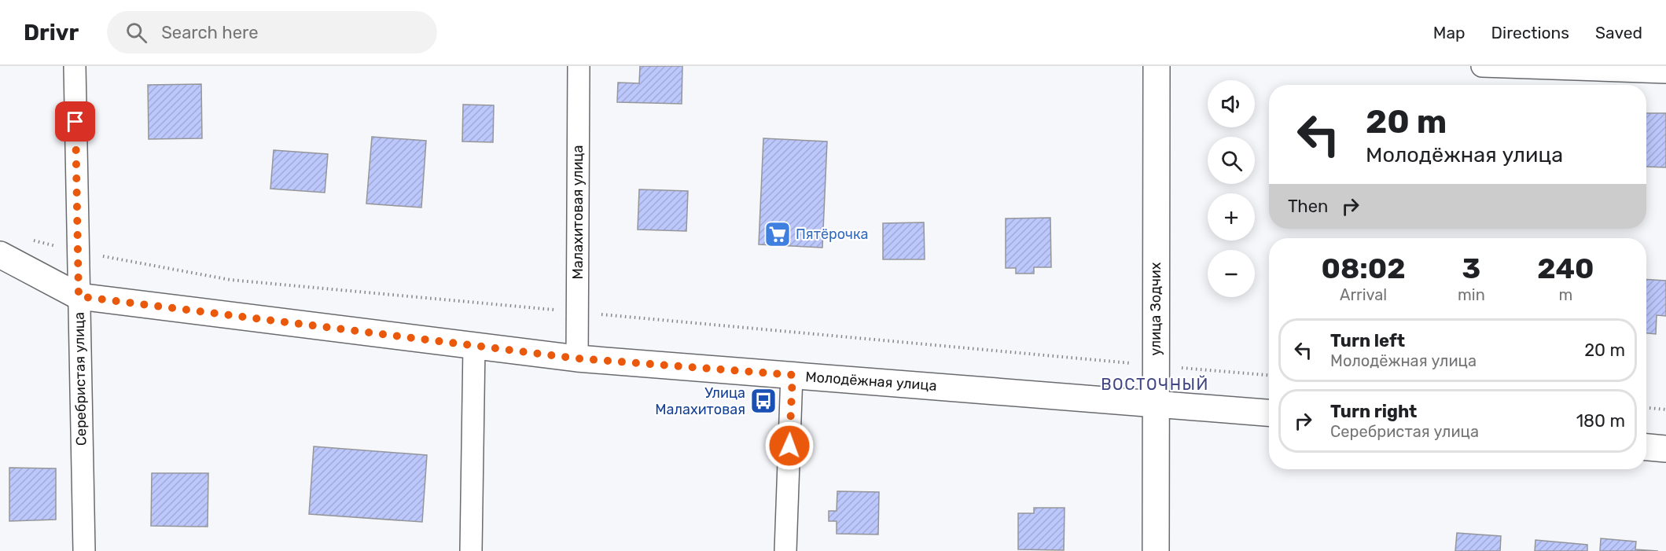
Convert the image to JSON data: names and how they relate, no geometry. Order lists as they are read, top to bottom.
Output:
{
  "streets": {
    "street": [
      "Малахитовая улица",
      "улица Зодчих",
      "Серебристая улица",
      "Молодёжная улица"
    ]
  },
  "crossings": [
    ["Малахитовая улица", "Молодёжная улица"],
    ["улица Зодчих", "Молодёжная улица"],
    ["Серебристая улица", "Молодёжная улица"]
  ],
  "districts": ["ВОСТОЧНЫЙ"],
  "places": {
    "supermarket": ["Пятёрочка"],
    "bus stop": ["Улица Малахитовая"]
  },
  "page": {
    "header": "Drivr",
    "search": "Search here",
    "nav": ["Map", "Directions", "Saved"],
    "map_buttons": ["+", "−"],
    "turn": ["20 m", "Молодёжная улица"],
    "then": "Then",
    "eta": [
      "08:02",
      "Arrival",
      "3",
      "min",
      "240",
      "m"
    ],
    "list": [
      {
        "name": "Turn left",
        "note": "Молодёжная улица",
        "value": "20 m"
      },
      {
        "name": "Turn right",
        "note": "Серебристая улица",
        "value": "180 m"
      }
    ]
  }
}
